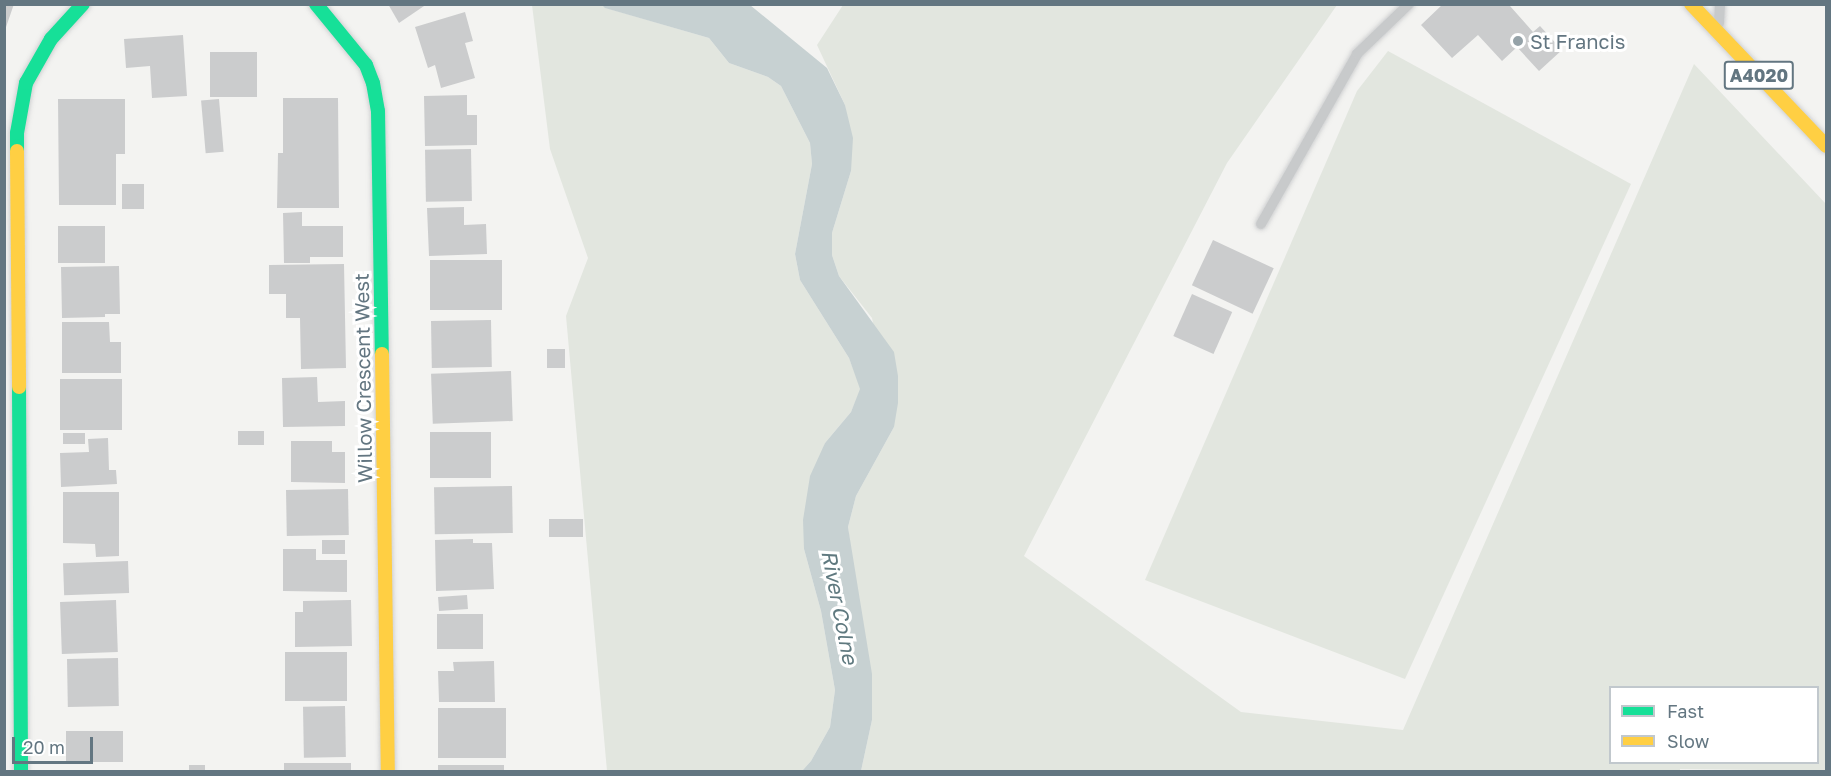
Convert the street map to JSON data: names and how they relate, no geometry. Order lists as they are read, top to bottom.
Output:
{
  "streets": {
    "street": ["A4020", "Willow Crescent West"]
  },
  "water": ["River Colne"],
  "places": ["St Francis"],
  "legend": ["Fast", "Slow"],
  "scale_bar": "20 m"
}
